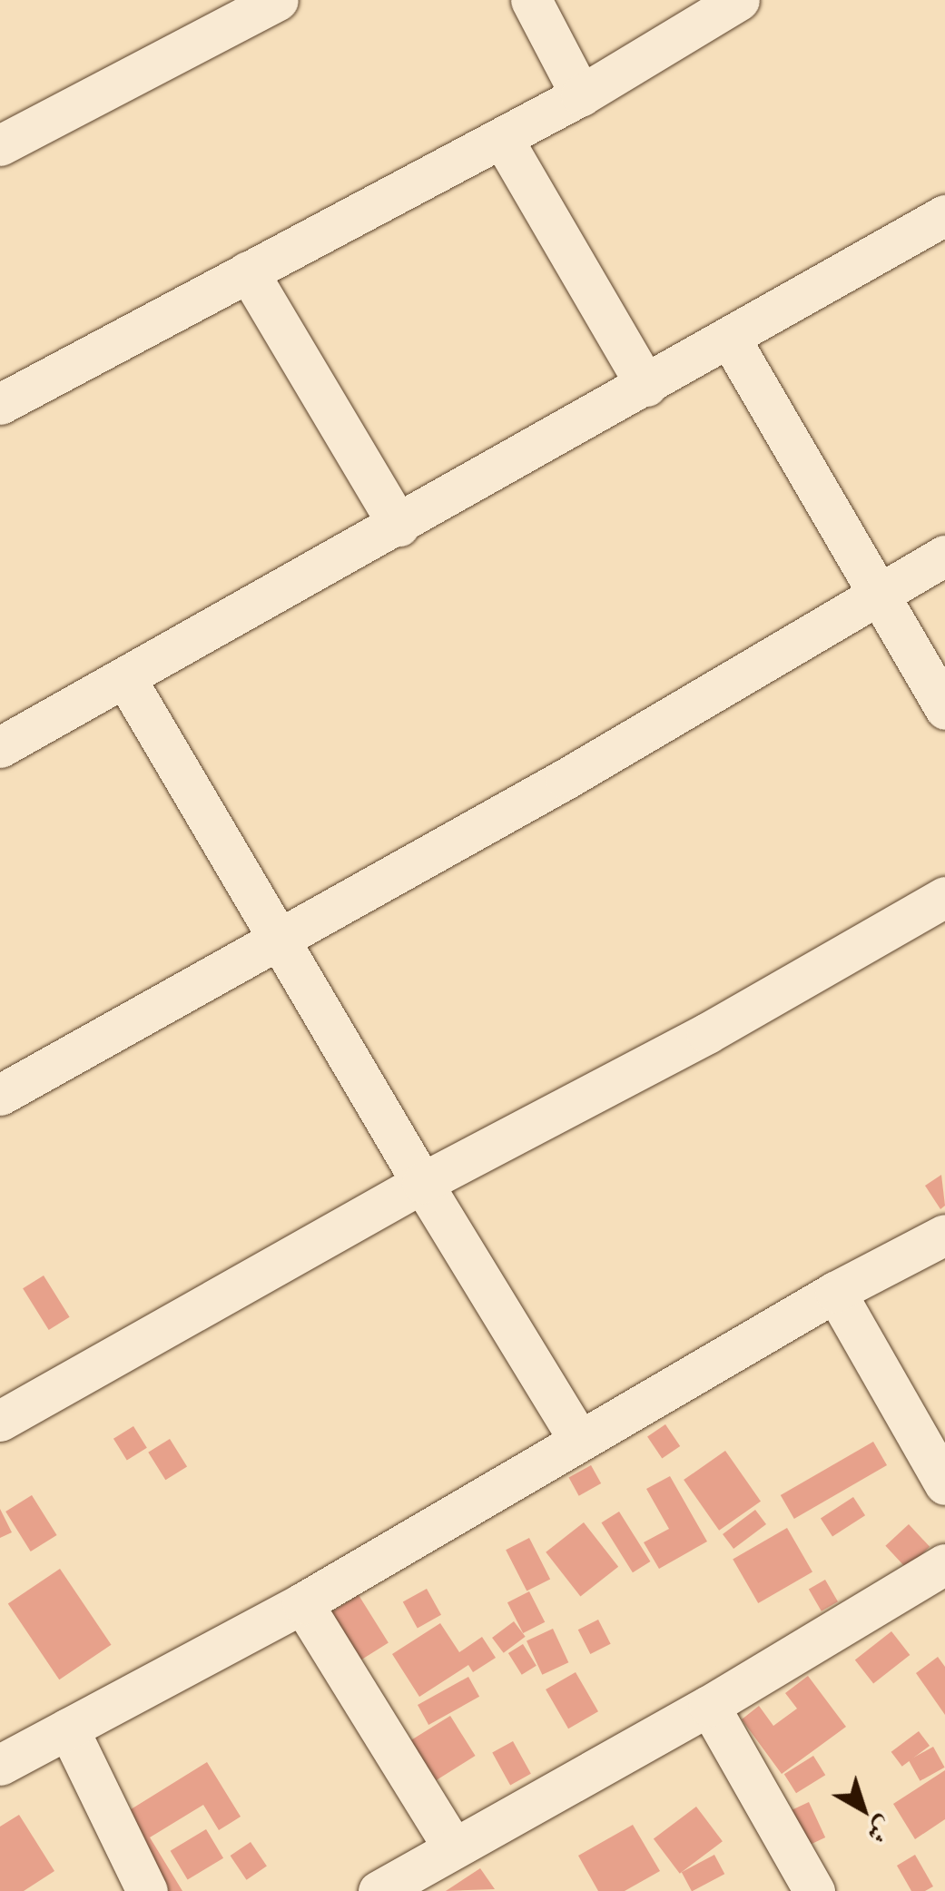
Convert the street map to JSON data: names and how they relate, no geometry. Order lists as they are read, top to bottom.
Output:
{
  "north": "bottom right"
}
